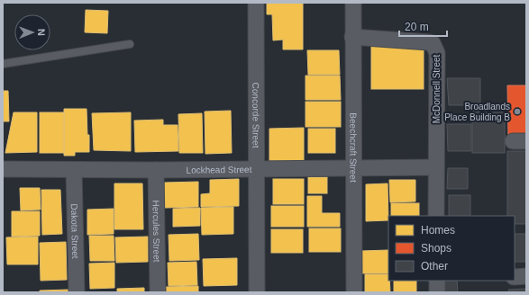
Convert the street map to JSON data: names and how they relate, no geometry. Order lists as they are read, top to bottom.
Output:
{
  "streets": {
    "street": [
      "McDonnell Street",
      "Concorde Street",
      "Beechcraft Street",
      "Lockhead Street",
      "Dakota Street",
      "Hercules Street"
    ]
  },
  "crossings": [
    ["McDonnell Street", "Beechcraft Street"],
    ["McDonnell Street", "Lockhead Street"],
    ["Concorde Street", "Lockhead Street"],
    ["Beechcraft Street", "Lockhead Street"],
    ["Lockhead Street", "Dakota Street"],
    ["Lockhead Street", "Hercules Street"]
  ],
  "places": ["Broadlands Place Building B"],
  "legend": ["Homes", "Shops", "Other"],
  "scale_bar": "20 m",
  "north": "right"
}
